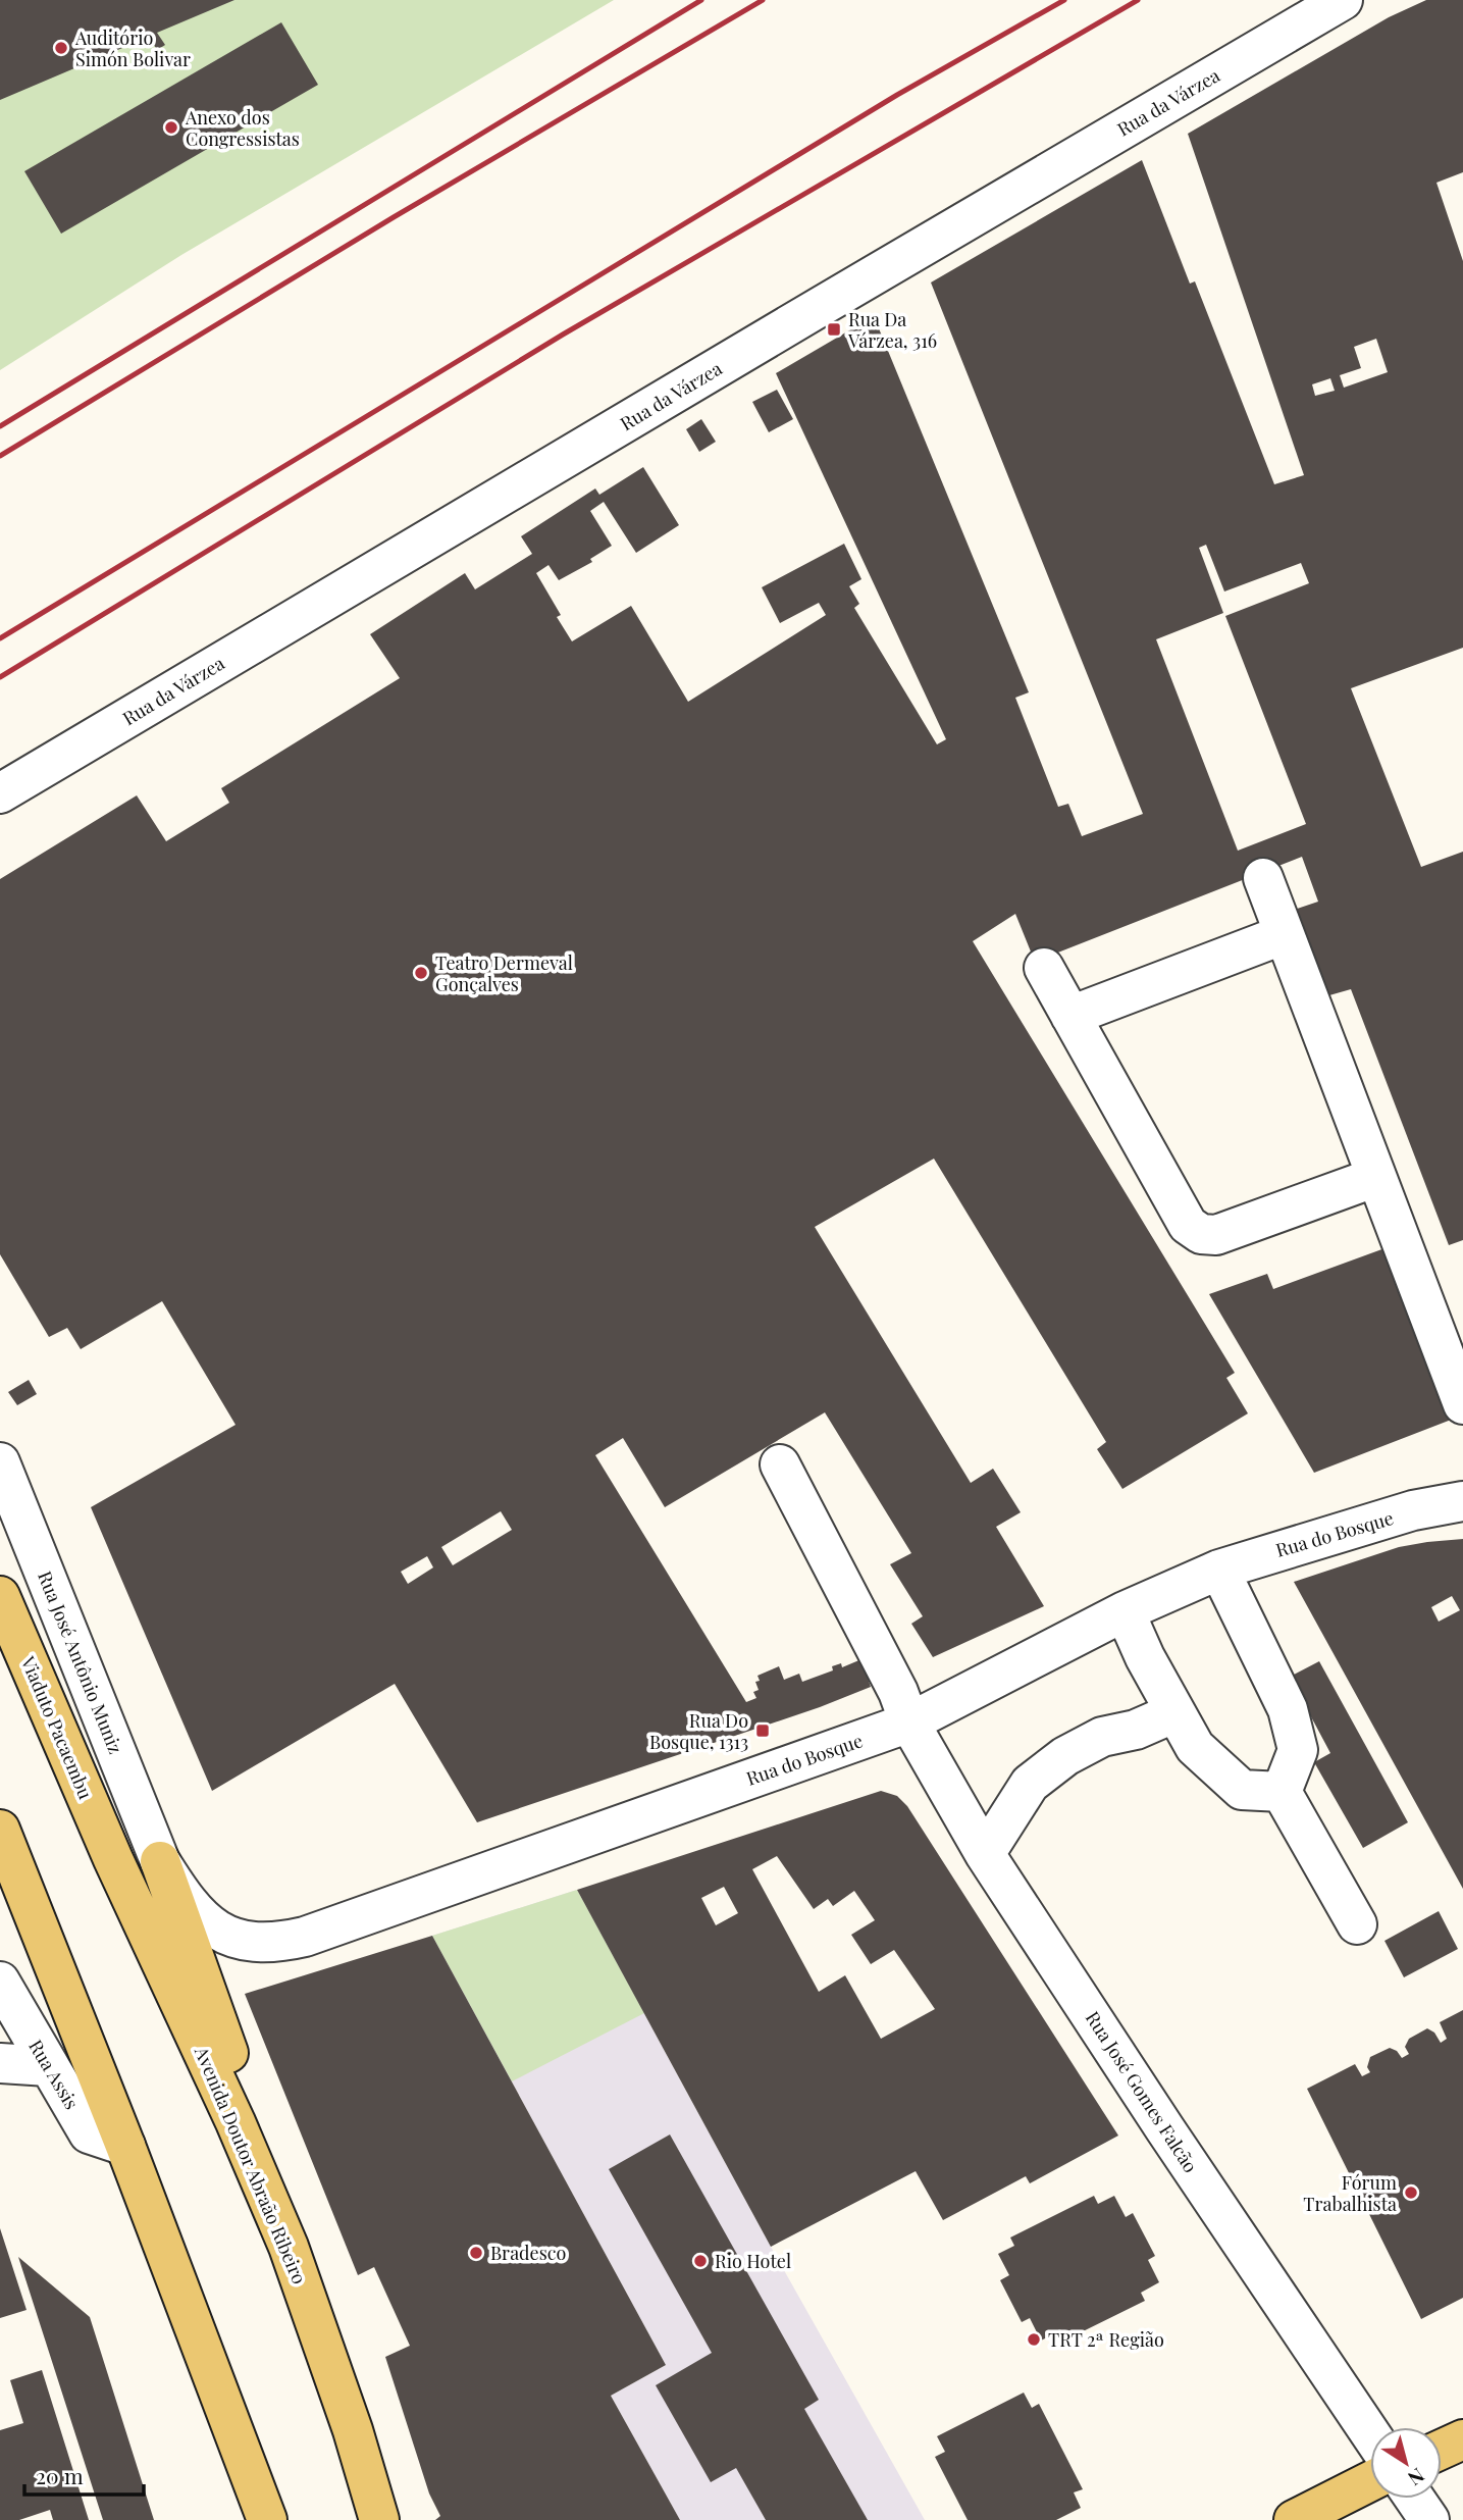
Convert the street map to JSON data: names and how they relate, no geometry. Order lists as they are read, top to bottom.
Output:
{
  "streets": {
    "main road": ["Viaduto Pacaembu", "Avenida Doutor Abraão Ribeiro"],
    "street": [
      "Rua da Várzea",
      "Rua do Bosque",
      "Rua José Antônio Muniz",
      "Rua Assis",
      "Rua José Gomes Falcão"
    ]
  },
  "crossings": [
    ["Rua do Bosque", "Rua José Antônio Muniz"],
    ["Rua do Bosque", "Rua José Gomes Falcão"],
    ["Viaduto Pacaembu", "Avenida Doutor Abraão Ribeiro"]
  ],
  "places": {
    "other": [
      "Auditório Simón Bolivar",
      "Anexo dos Congressistas",
      "Teatro Dermeval Gonçalves",
      "Fórum Trabalhista",
      "Bradesco",
      "Rio Hotel",
      "TRT 2ª Região"
    ],
    "transit": ["Rua Da Várzea, 316", "Rua Do Bosque, 1313"]
  },
  "scale_bar": "20 m",
  "north": "bottom right"
}
